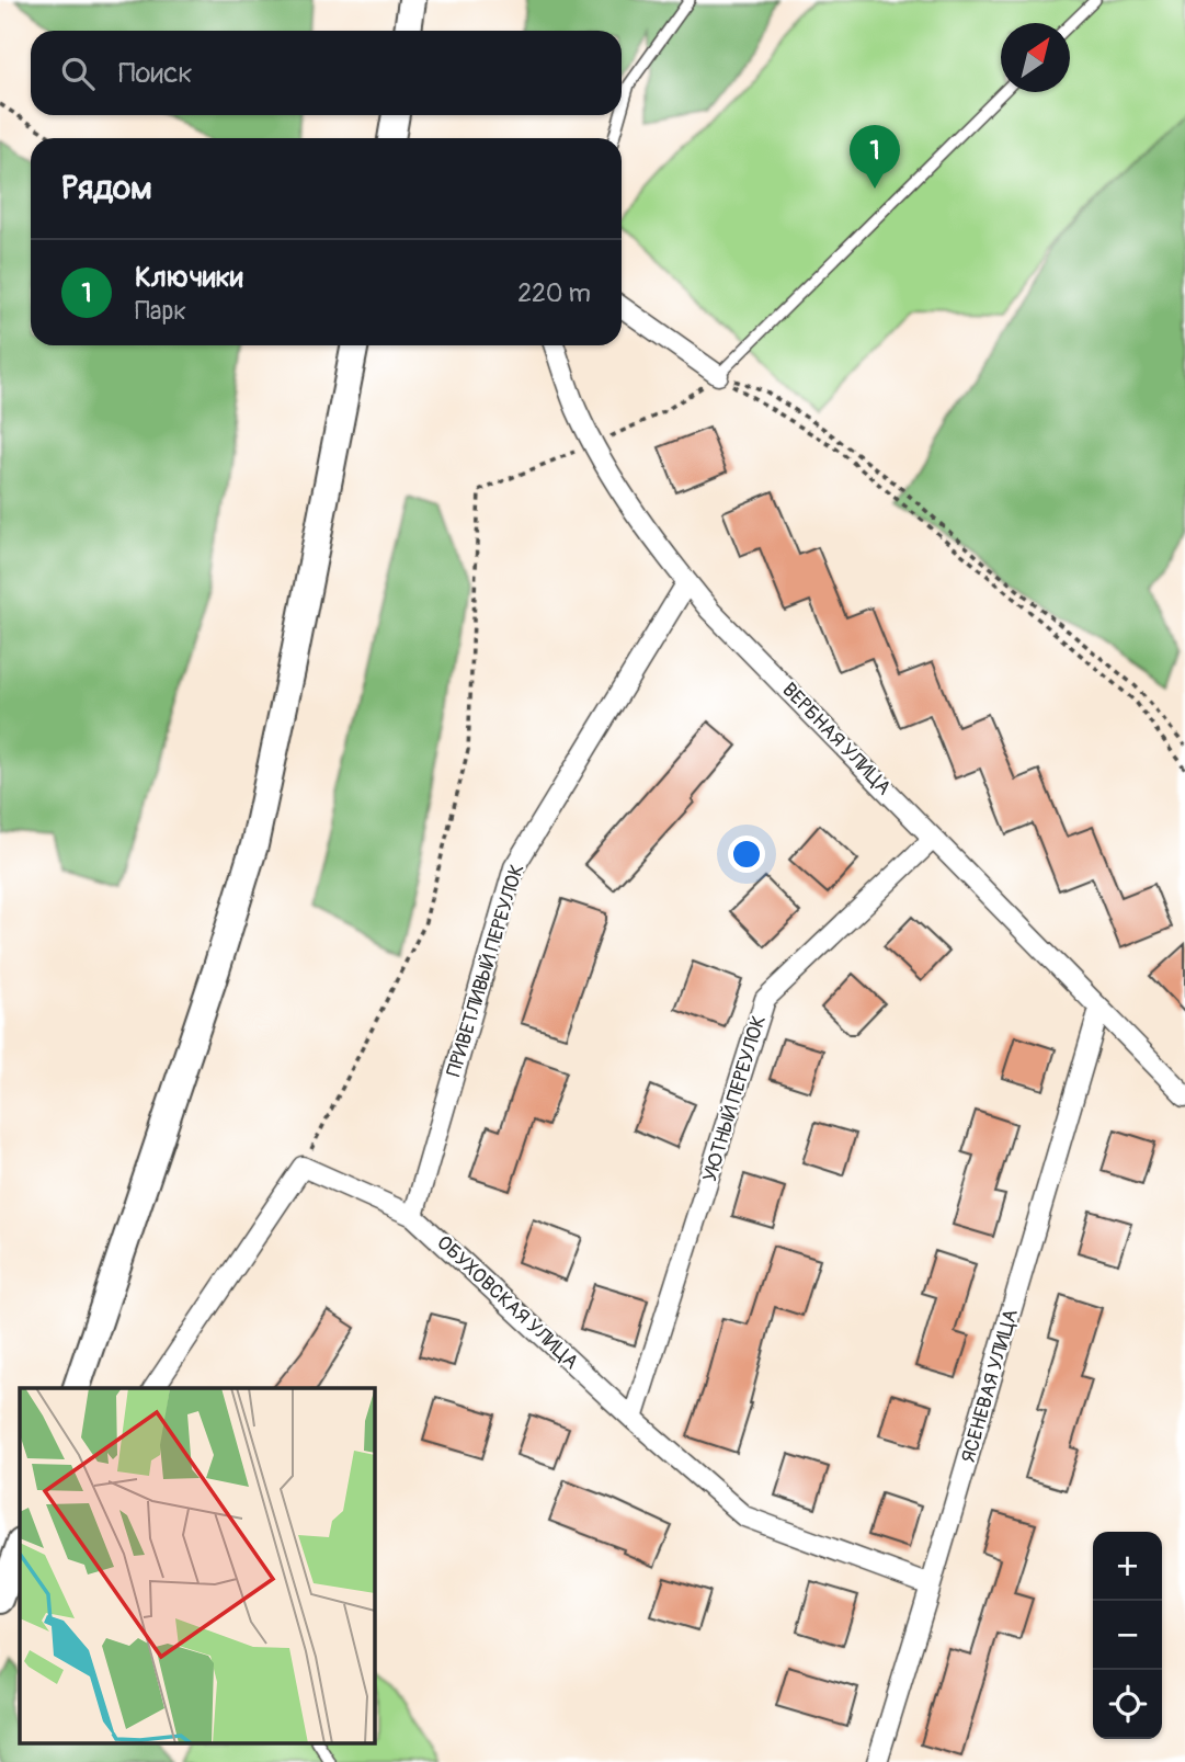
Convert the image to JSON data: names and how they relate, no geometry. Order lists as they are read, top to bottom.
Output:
{
  "streets": {
    "street": [
      "ВЕРБНАЯ УЛИЦА",
      "ПРИВЕТЛИВЫЙ ПЕРЕУЛОК",
      "УЮТНЫЙ ПЕРЕУЛОК",
      "ОБУХОВСКАЯ УЛИЦА",
      "ЯСЕНЕВАЯ УЛИЦА"
    ]
  },
  "crossings": [
    ["ВЕРБНАЯ УЛИЦА", "ПРИВЕТЛИВЫЙ ПЕРЕУЛОК"],
    ["ВЕРБНАЯ УЛИЦА", "УЮТНЫЙ ПЕРЕУЛОК"],
    ["ВЕРБНАЯ УЛИЦА", "ЯСЕНЕВАЯ УЛИЦА"],
    ["ПРИВЕТЛИВЫЙ ПЕРЕУЛОК", "ОБУХОВСКАЯ УЛИЦА"],
    ["УЮТНЫЙ ПЕРЕУЛОК", "ОБУХОВСКАЯ УЛИЦА"],
    ["ОБУХОВСКАЯ УЛИЦА", "ЯСЕНЕВАЯ УЛИЦА"]
  ],
  "north": "top right",
  "page": {
    "search": "Поиск",
    "pins": "1",
    "heading": "Рядом",
    "list": [
      {
        "mark": "1",
        "name": "Ключики",
        "note": "Парк",
        "value": "220 m"
      }
    ],
    "map_buttons": ["+", "−"]
  }
}
